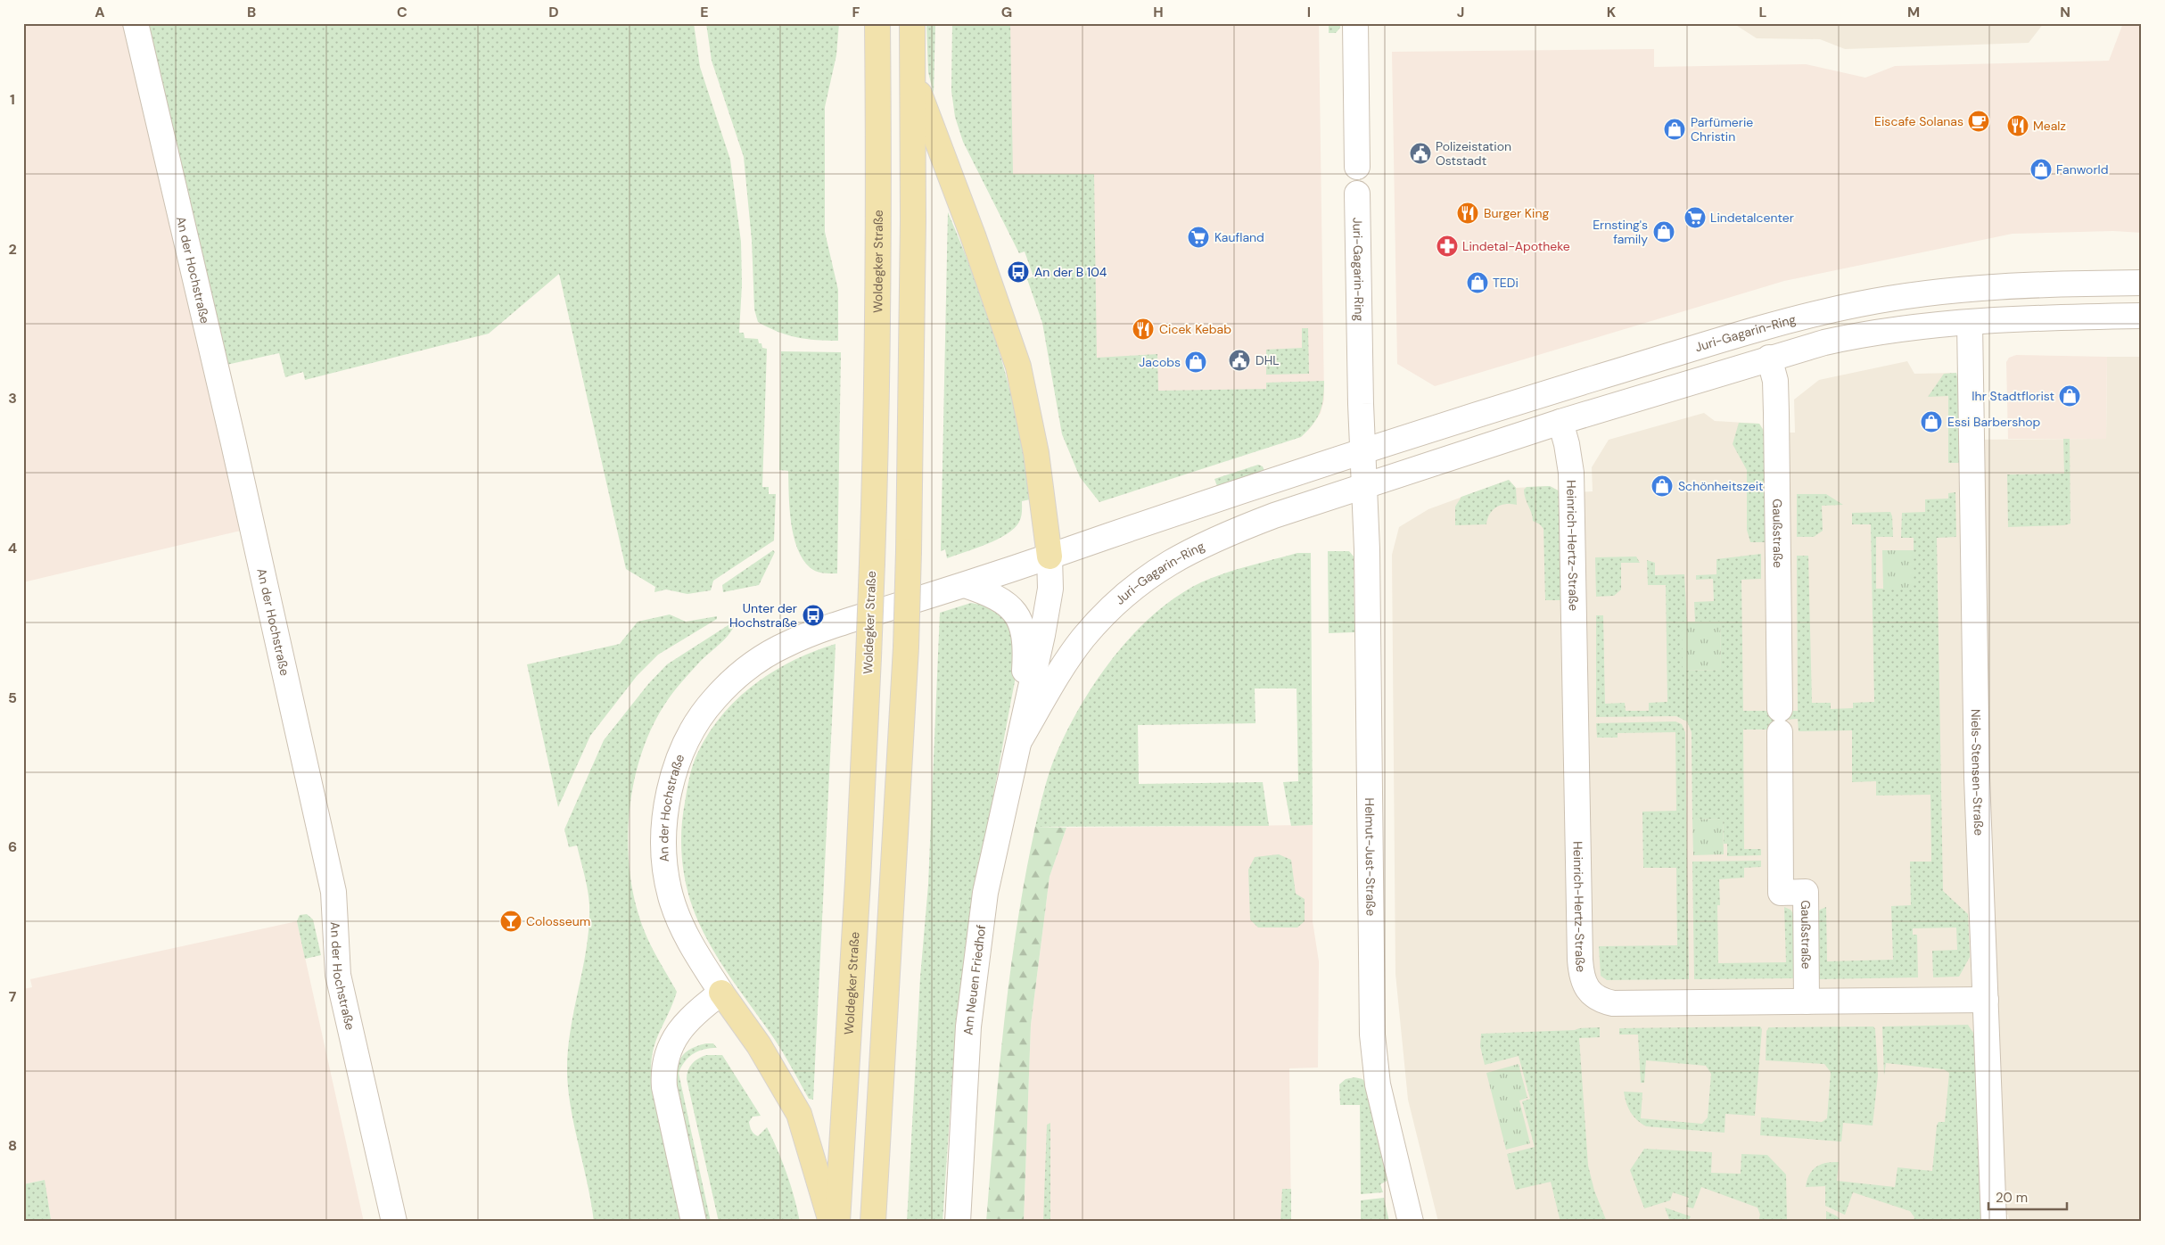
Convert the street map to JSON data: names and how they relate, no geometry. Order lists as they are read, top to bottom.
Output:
{
  "streets": {
    "main road": ["Woldegker Straße"],
    "street": [
      "An der Hochstraße",
      "Juri-Gagarin-Ring",
      "Gaußstraße",
      "Heinrich-Hertz-Straße",
      "Niels-Stensen-Straße",
      "Helmut-Just-Straße",
      "Am Neuen Friedhof"
    ]
  },
  "crossings": [
    ["An der Hochstraße", "Juri-Gagarin-Ring"],
    ["Juri-Gagarin-Ring", "Gaußstraße"],
    ["Juri-Gagarin-Ring", "Heinrich-Hertz-Straße"],
    ["Juri-Gagarin-Ring", "Niels-Stensen-Straße"],
    ["Juri-Gagarin-Ring", "Helmut-Just-Straße"],
    ["Juri-Gagarin-Ring", "Am Neuen Friedhof"],
    ["Gaußstraße", "Heinrich-Hertz-Straße"],
    ["Heinrich-Hertz-Straße", "Niels-Stensen-Straße"]
  ],
  "places": {
    "cafe": ["Eiscafe Solanas"],
    "restaurant": ["Mealz", "Burger King", "Cicek Kebab"],
    "shop": [
      "Parfümerie Christin",
      "Fanworld",
      "Ernsting's family",
      "TEDi",
      "Jacobs",
      "Ihr Stadtflorist",
      "Essi Barbershop",
      "Schönheitszeit"
    ],
    "public building": ["Polizeistation Oststadt", "DHL"],
    "supermarket": ["Lindetalcenter", "Kaufland"],
    "pharmacy": ["Lindetal-Apotheke"],
    "bus stop": ["An der B 104", "Unter der Hochstraße"],
    "bar": ["Colosseum"]
  },
  "scale_bar": "20 m",
  "grid": {
    "columns": [
      "A",
      "B",
      "C",
      "D",
      "E",
      "F",
      "G",
      "H",
      "I",
      "J",
      "K",
      "L",
      "M",
      "N"
    ],
    "rows": [
      "1",
      "2",
      "3",
      "4",
      "5",
      "6",
      "7",
      "8"
    ]
  }
}
